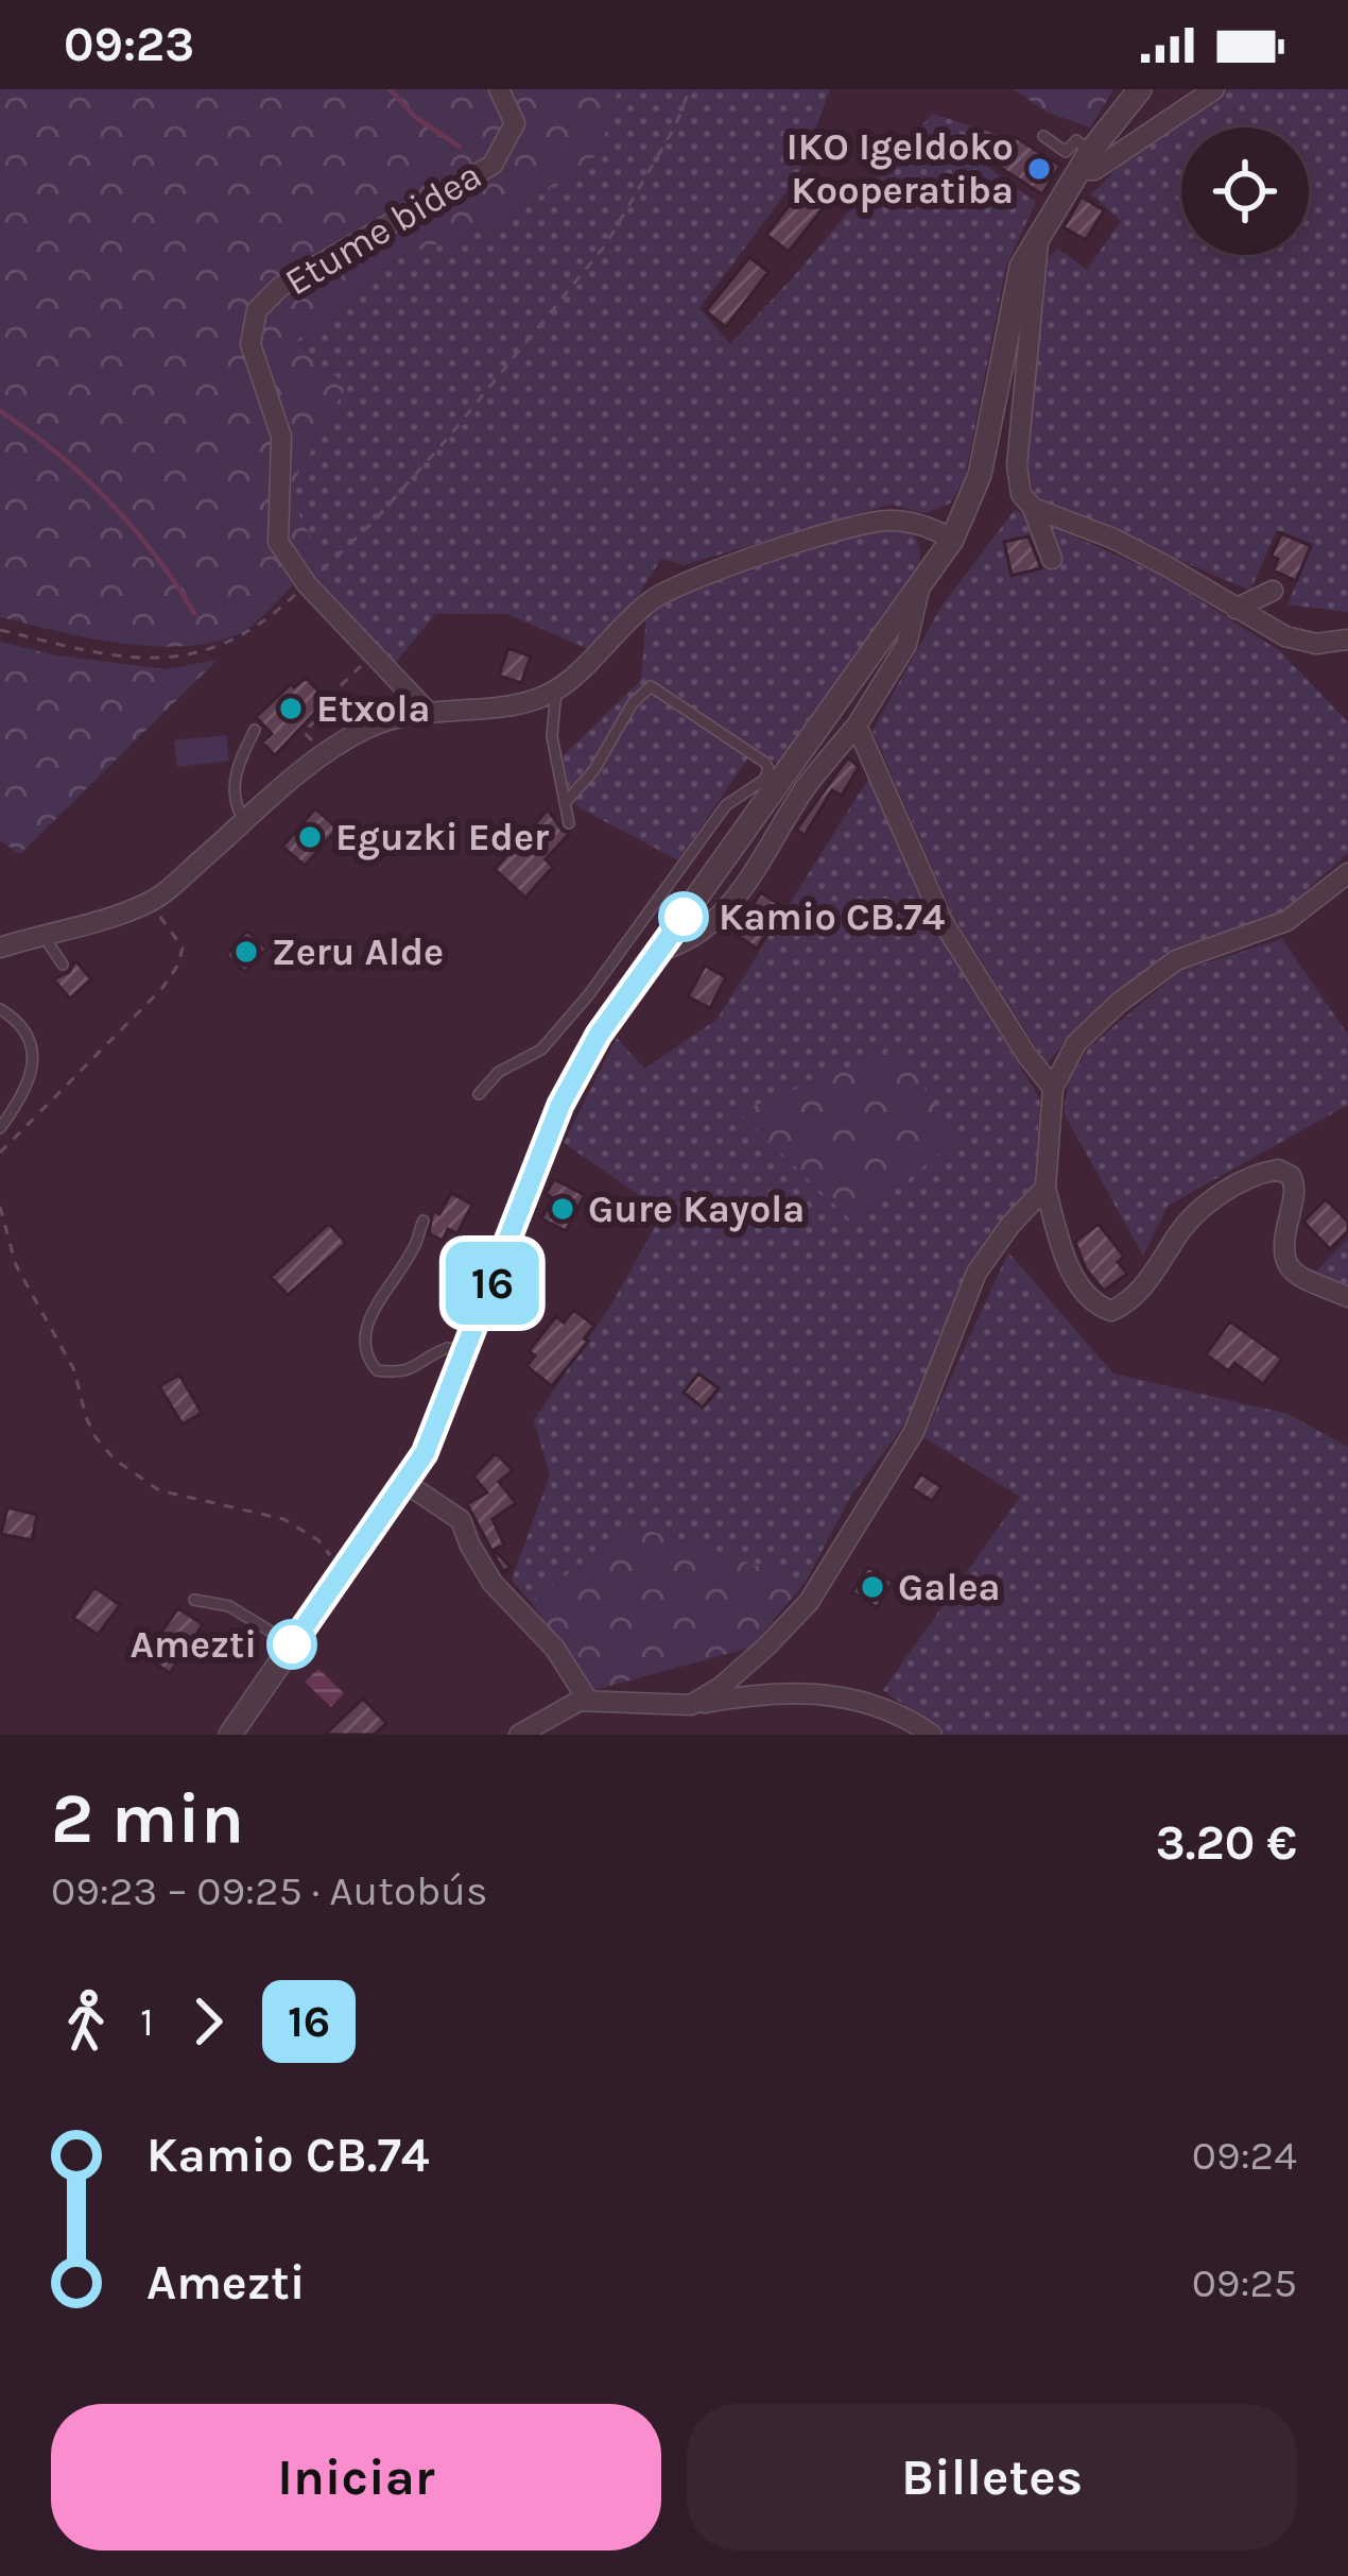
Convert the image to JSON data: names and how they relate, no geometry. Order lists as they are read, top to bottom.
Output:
{
  "streets": {
    "street": ["Etume bidea"]
  },
  "places": [
    "IKO Igeldoko Kooperatiba",
    "Etxola",
    "Eguzki Eder",
    "Kamio CB.74",
    "Zeru Alde",
    "Gure Kayola",
    "Galea",
    "Amezti"
  ],
  "lines": ["bus line 16"],
  "page": {
    "status": "09:23",
    "on_map": "16",
    "heading": ["2 min", "09:23 – 09:25 · Autobús", "3.20 €"],
    "legs": ["1", "16"],
    "list": [
      {
        "name": "Kamio CB.74",
        "value": "09:24"
      },
      {
        "name": "Amezti",
        "value": "09:25"
      }
    ],
    "buttons": ["Iniciar", "Billetes"]
  }
}
